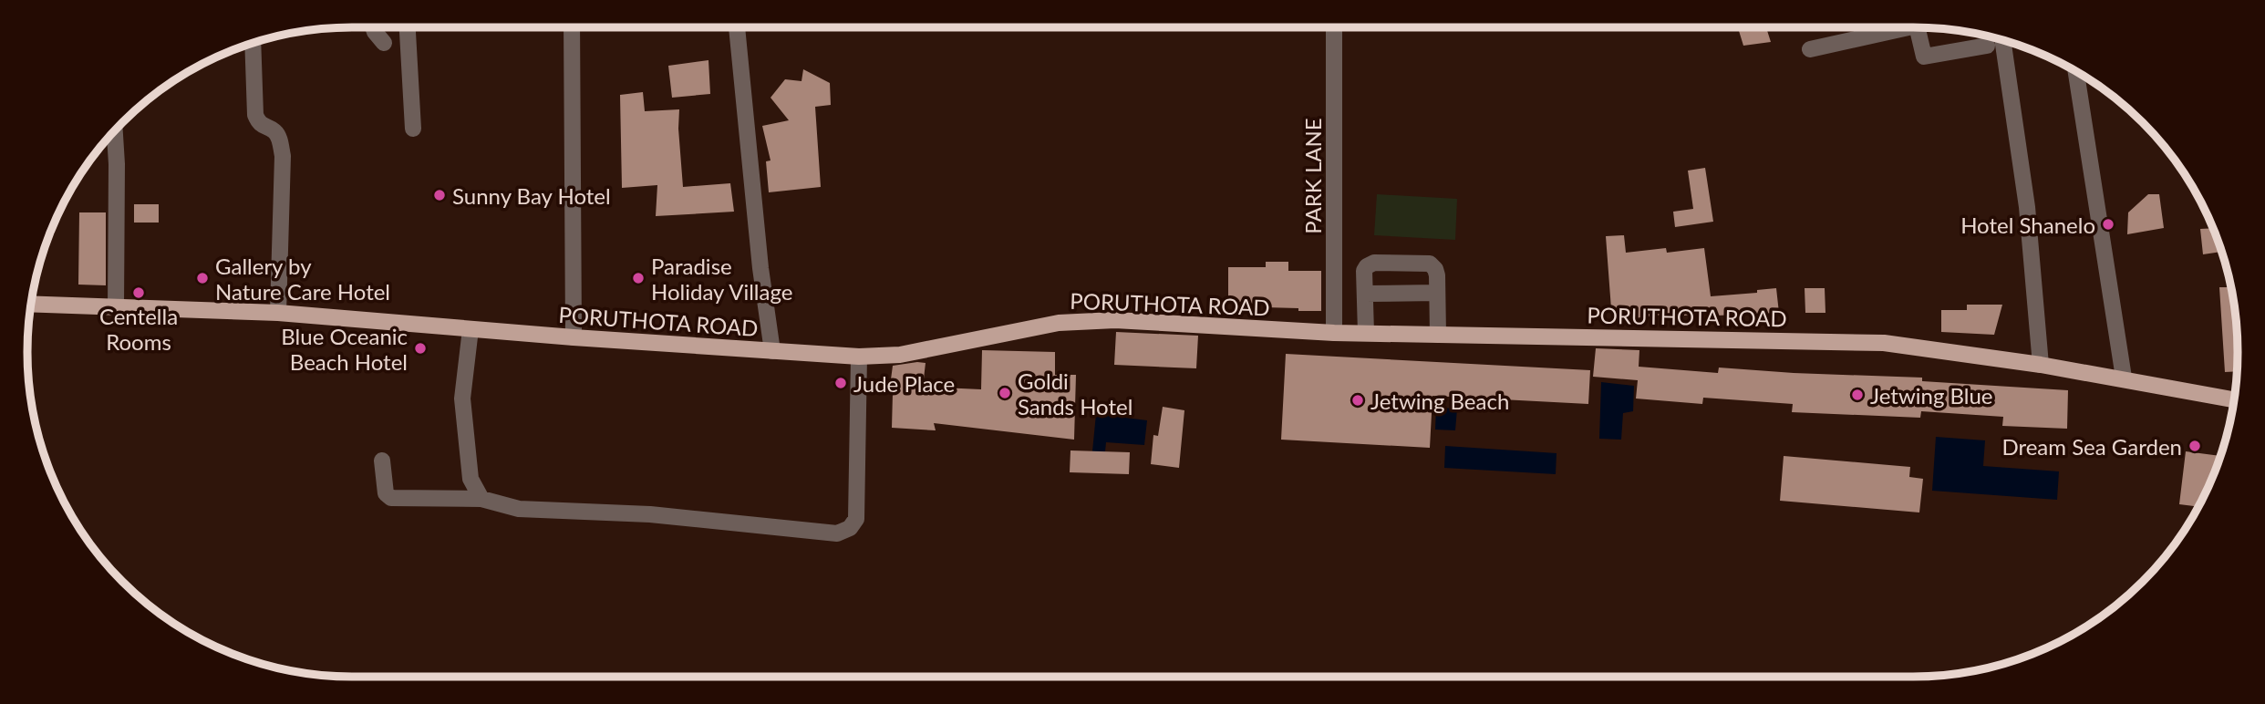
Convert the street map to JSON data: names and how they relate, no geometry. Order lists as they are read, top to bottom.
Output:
{
  "streets": {
    "main road": ["PORUTHOTA ROAD"],
    "street": ["PARK LANE"]
  },
  "crossings": [
    ["PARK LANE", "PORUTHOTA ROAD"]
  ],
  "places": [
    "Sunny Bay Hotel",
    "Hotel Shanelo",
    "Gallery by Nature Care Hotel",
    "Paradise Holiday Village",
    "Centella Rooms",
    "Blue Oceanic Beach Hotel",
    "Jude Place",
    "Goldi Sands Hotel",
    "Jetwing Blue",
    "Jetwing Beach",
    "Dream Sea Garden"
  ]
}
